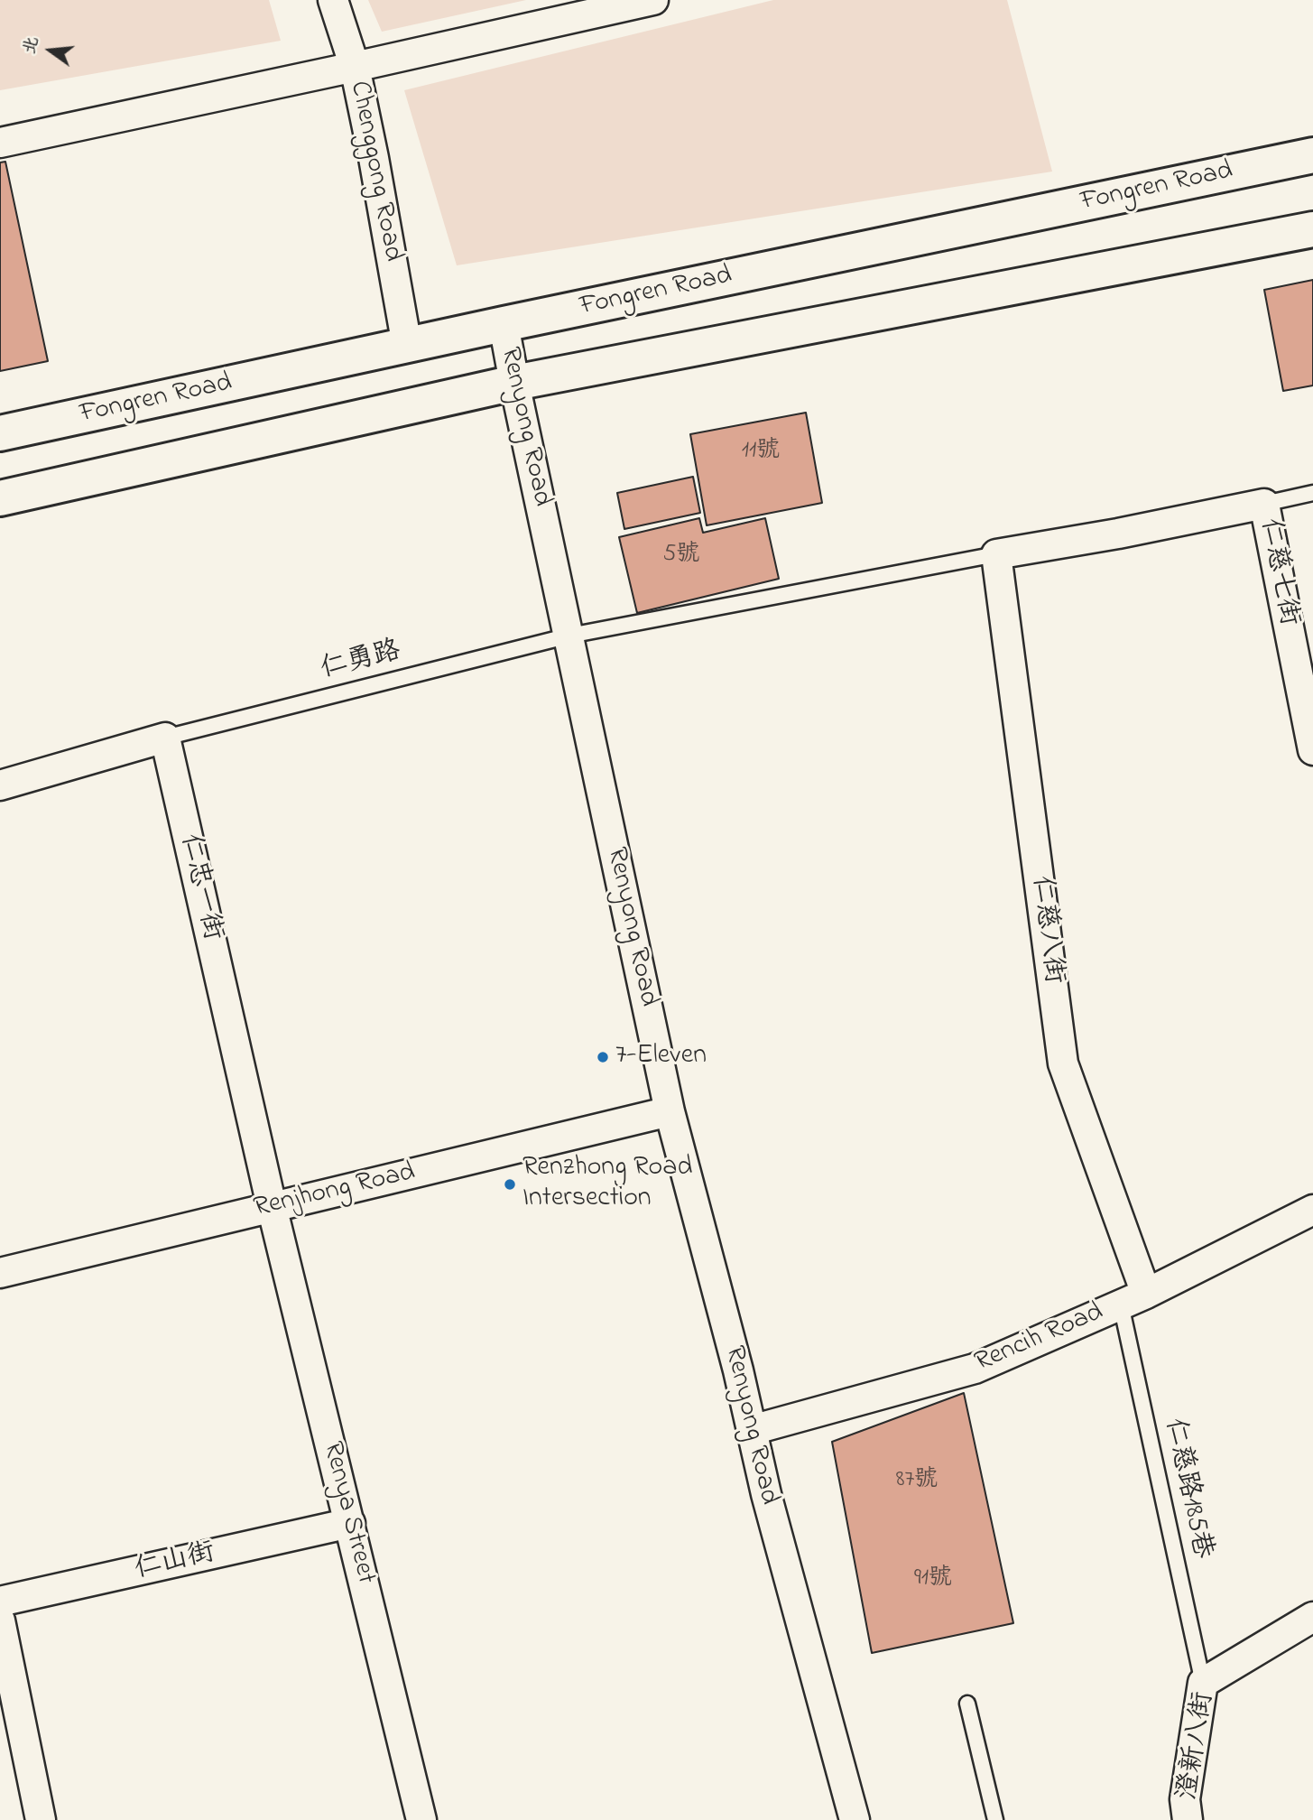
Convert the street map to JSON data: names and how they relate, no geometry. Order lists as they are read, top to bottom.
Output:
{
  "streets": {
    "main road": ["Fongren Road"],
    "street": [
      "Chenggong Road",
      "Renyong Road",
      "仁慈七街",
      "仁忠一街",
      "仁慈八街",
      "Renjhong Road",
      "Rencih Road",
      "Renya Street",
      "仁山街",
      "澄新八街"
    ],
    "lane": ["仁勇路", "仁慈路185巷"]
  },
  "crossings": [
    ["Chenggong Road", "Fongren Road"],
    ["Fongren Road", "Renyong Road"],
    ["Renyong Road", "仁勇路"],
    ["Renyong Road", "Renjhong Road"],
    ["Renyong Road", "Rencih Road"],
    ["仁慈七街", "仁慈八街"],
    ["仁勇路", "仁忠一街"],
    ["仁忠一街", "Renjhong Road"],
    ["仁忠一街", "Renya Street"],
    ["仁慈八街", "Rencih Road"],
    ["仁慈八街", "仁慈路185巷"],
    ["Renjhong Road", "Renya Street"],
    ["Rencih Road", "仁慈路185巷"],
    ["仁慈路185巷", "澄新八街"],
    ["Renya Street", "仁山街"]
  ],
  "places": ["7-Eleven", "Renzhong Road Intersection"],
  "house_numbers": [
    "11號",
    "5號",
    "87號",
    "91號"
  ],
  "north": "left"
}
